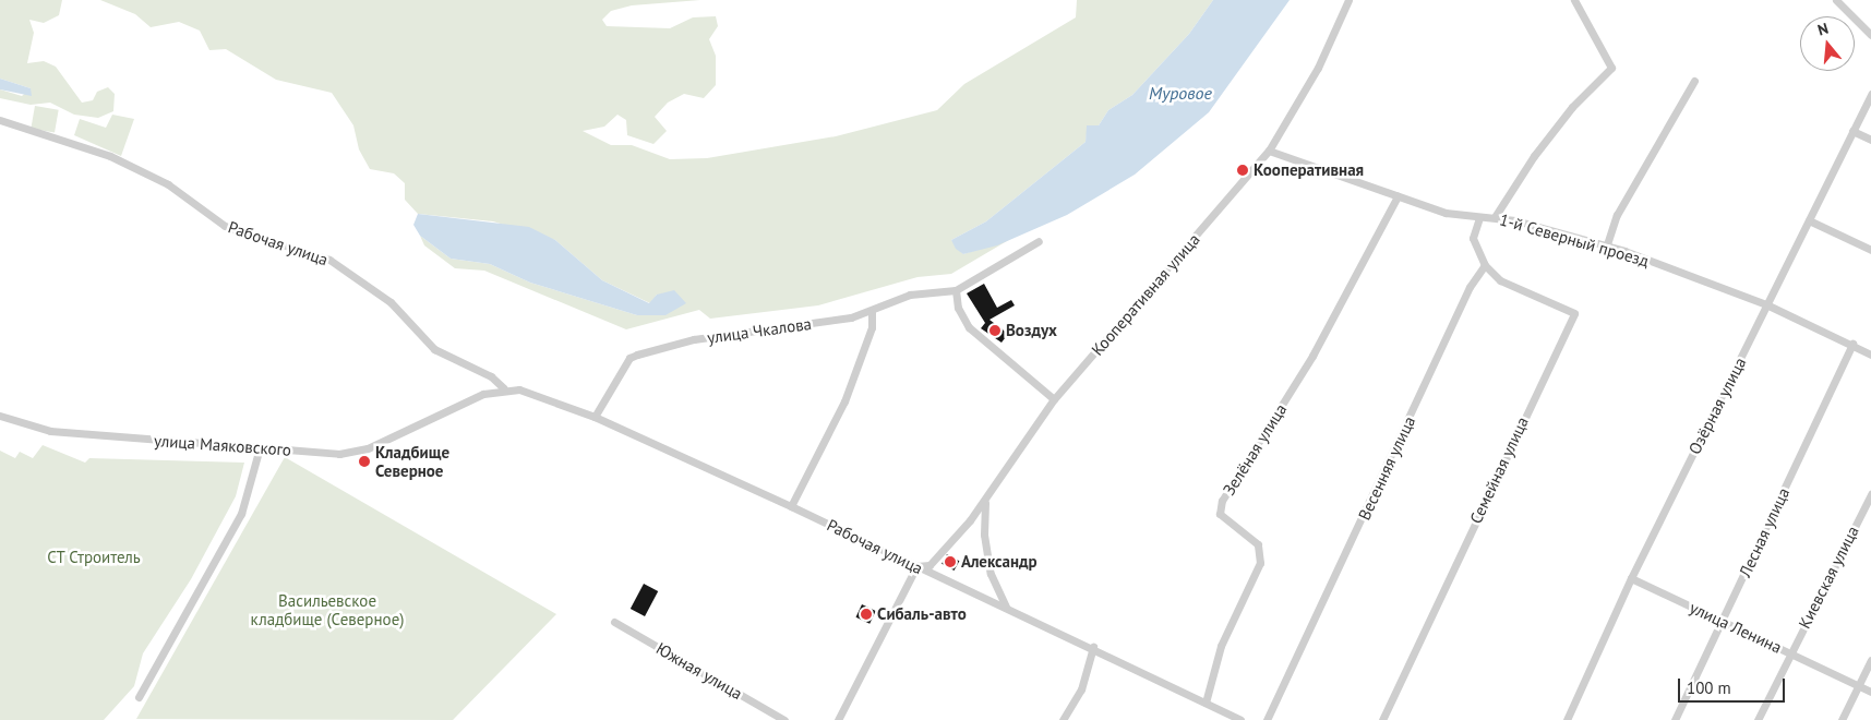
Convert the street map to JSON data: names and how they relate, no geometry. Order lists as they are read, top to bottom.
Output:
{
  "streets": {
    "street": [
      "1-й Северный проезд",
      "Рабочая улица",
      "Кооперативная улица",
      "улица Чкалова",
      "Озёрная улица",
      "улица Маяковского",
      "Зелёная улица",
      "Весенняя улица",
      "Семейная улица",
      "Лесная улица",
      "Киевская улица",
      "улица Ленина",
      "Южная улица"
    ]
  },
  "crossings": [
    ["1-й Северный проезд", "Кооперативная улица"],
    ["1-й Северный проезд", "Озёрная улица"],
    ["1-й Северный проезд", "Зелёная улица"],
    ["1-й Северный проезд", "Лесная улица"],
    ["Рабочая улица", "Кооперативная улица"],
    ["Рабочая улица", "улица Чкалова"],
    ["Рабочая улица", "улица Маяковского"],
    ["Рабочая улица", "Зелёная улица"],
    ["Озёрная улица", "улица Ленина"],
    ["Весенняя улица", "Семейная улица"],
    ["Лесная улица", "улица Ленина"],
    ["Киевская улица", "улица Ленина"]
  ],
  "water": ["Муровое"],
  "parks": ["СТ Строитель", "Васильевское кладбище (Северное)"],
  "places": [
    "Кооперативная",
    "Воздух",
    "Кладбище Северное",
    "Александр",
    "Сибаль-авто"
  ],
  "scale_bar": "100 m",
  "north": "top"
}
